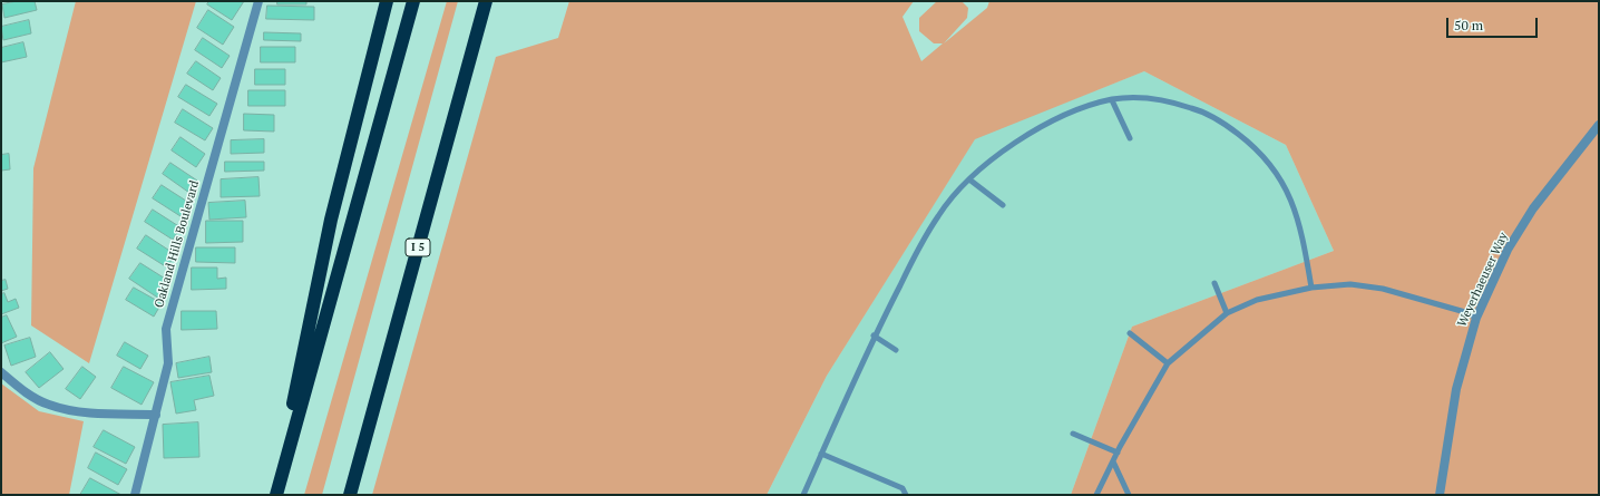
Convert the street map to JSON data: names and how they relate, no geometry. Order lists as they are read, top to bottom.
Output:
{
  "streets": {
    "highway": ["I 5"],
    "street": ["Oakland Hills Boulevard", "Weyerhaeuser Way"]
  },
  "scale_bar": "50 m"
}
